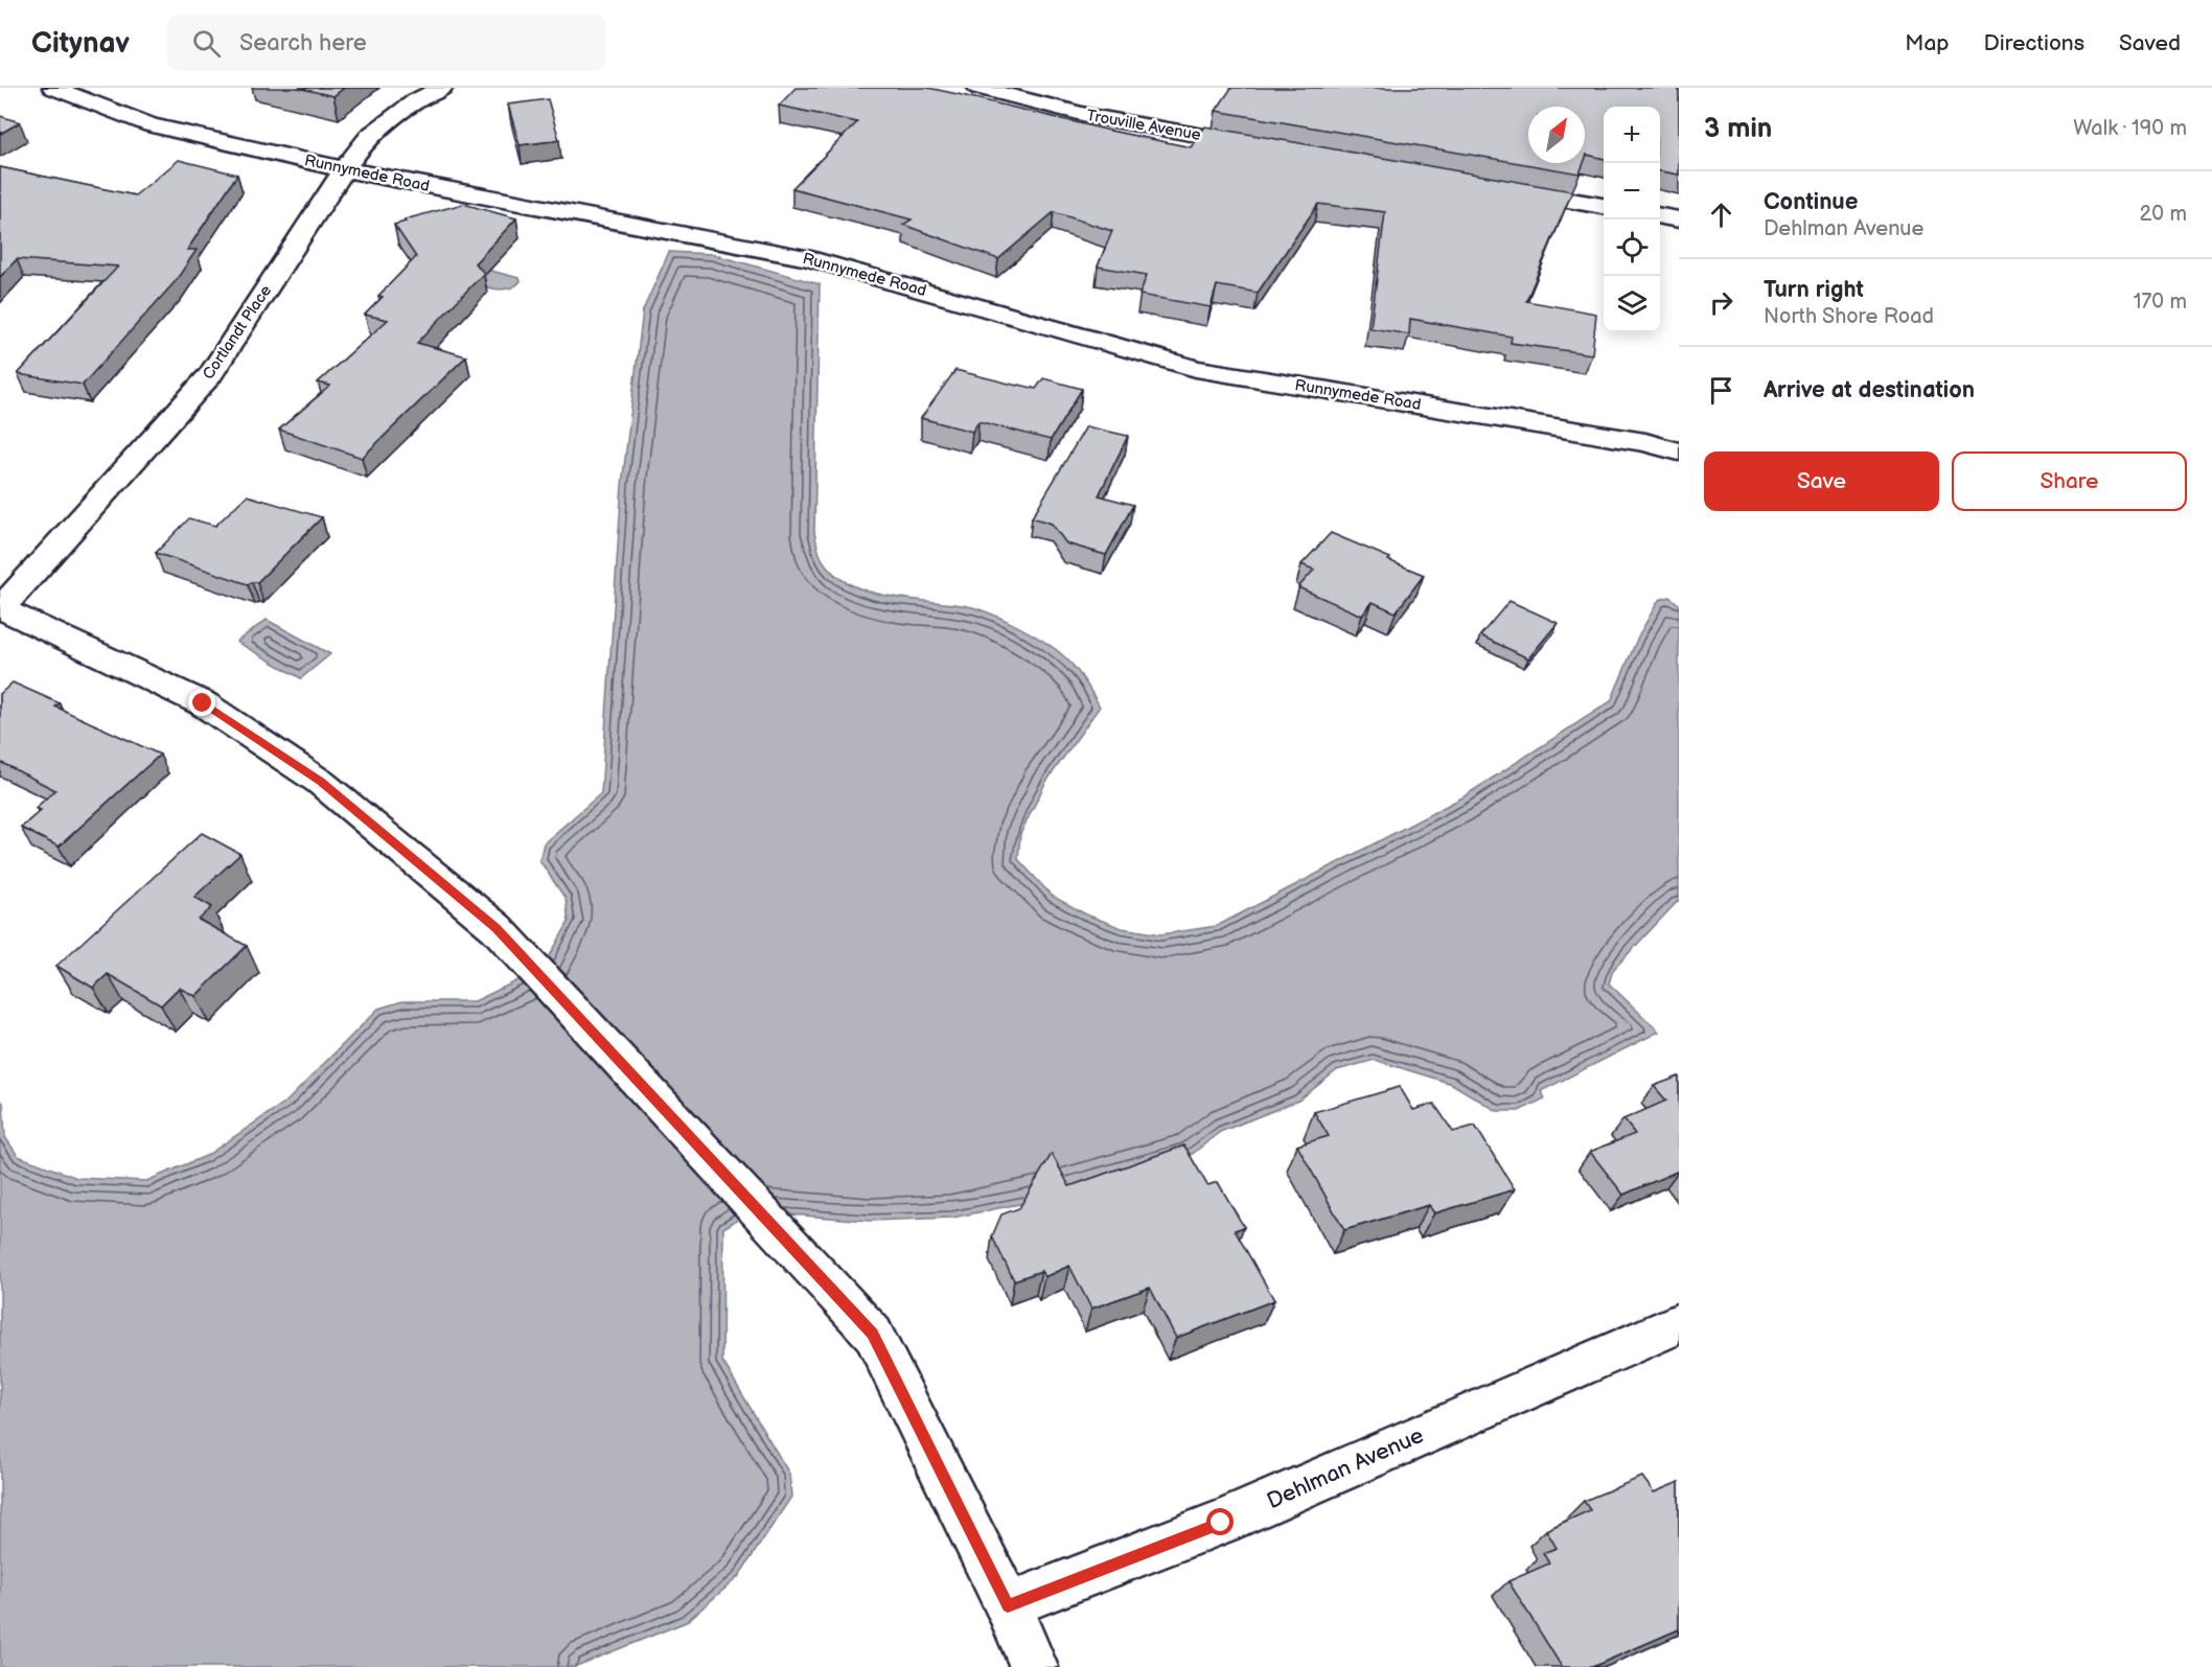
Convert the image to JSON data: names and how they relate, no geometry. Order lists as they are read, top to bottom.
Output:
{
  "streets": {
    "street": [
      "Trouville Avenue",
      "Runnymede Road",
      "Cortlandt Place",
      "Dehlman Avenue"
    ]
  },
  "crossings": [
    ["Runnymede Road", "Cortlandt Place"]
  ],
  "north": "top right",
  "page": {
    "header": "Citynav",
    "search": "Search here",
    "nav": ["Map", "Directions", "Saved"],
    "heading": ["3 min", "Walk · 190 m"],
    "map_buttons": ["+", "−"],
    "list": [
      ["Continue", "Dehlman Avenue", "20 m"],
      ["Turn right", "North Shore Road", "170 m"],
      "Arrive at destination"
    ],
    "buttons": ["Save", "Share"]
  }
}
